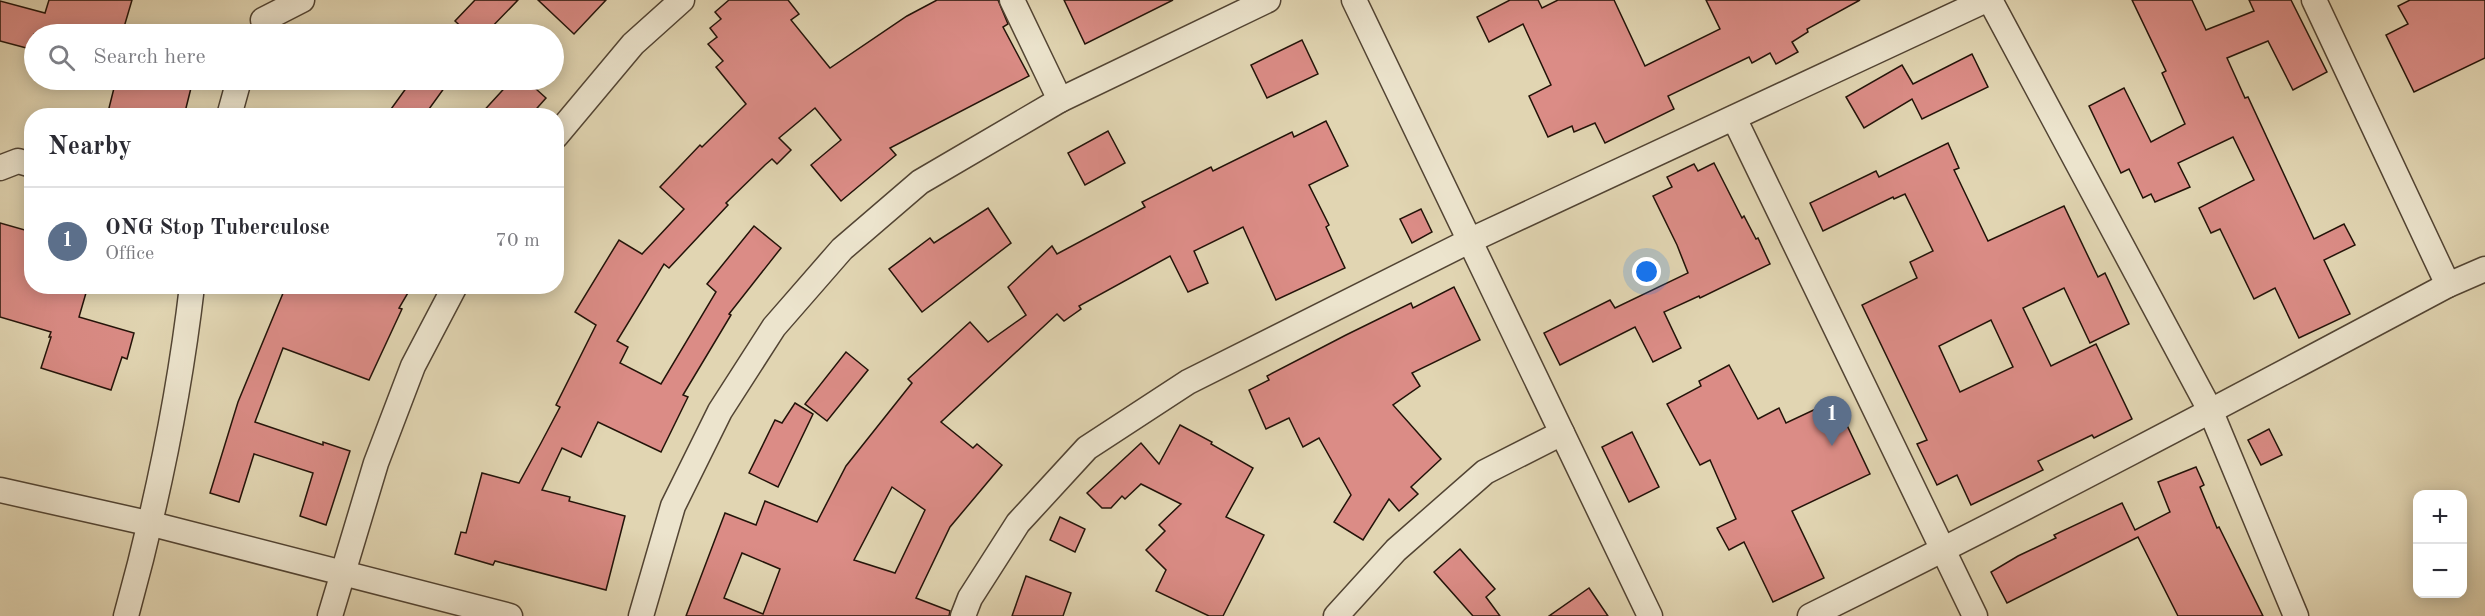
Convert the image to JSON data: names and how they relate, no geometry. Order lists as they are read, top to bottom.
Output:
{
  "page": {
    "search": "Search here",
    "heading": "Nearby",
    "list": [
      {
        "mark": "1",
        "name": "ONG Stop Tuberculose",
        "note": "Office",
        "value": "70 m"
      }
    ],
    "pins": "1",
    "map_buttons": ["+", "−"]
  }
}
